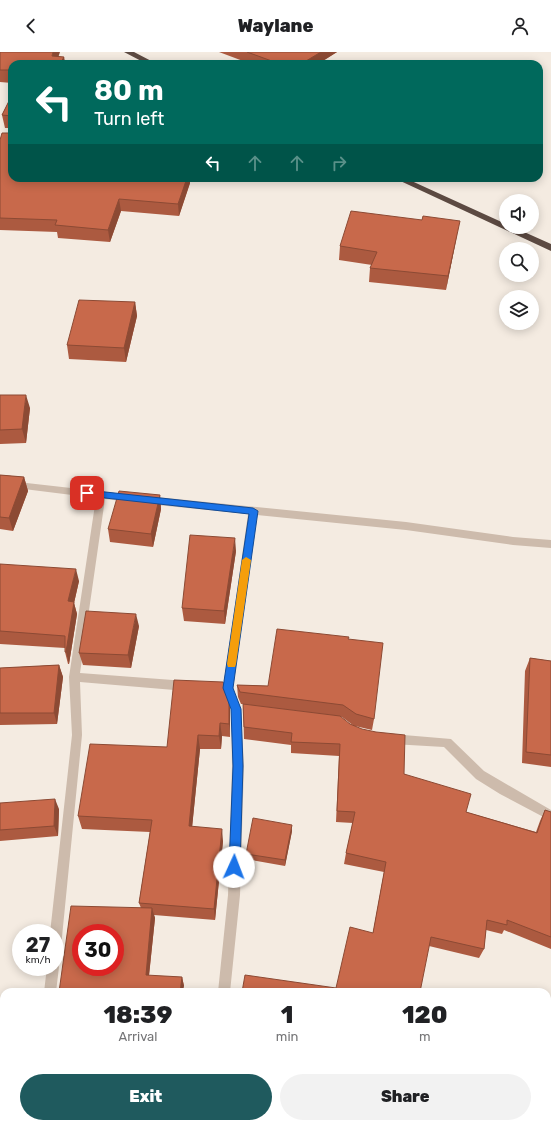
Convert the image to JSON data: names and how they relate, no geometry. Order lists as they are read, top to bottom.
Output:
{
  "page": {
    "header": "Waylane",
    "turn": ["80 m", "Turn left"],
    "speed": "27 km/h",
    "limit": "30",
    "eta": [
      "18:39",
      "Arrival",
      "1",
      "min",
      "120",
      "m"
    ],
    "buttons": ["Exit", "Share"]
  }
}
